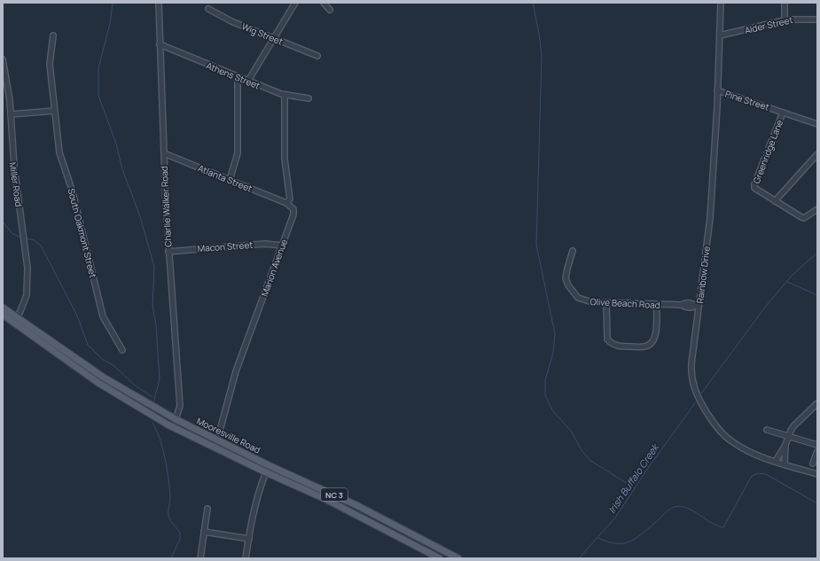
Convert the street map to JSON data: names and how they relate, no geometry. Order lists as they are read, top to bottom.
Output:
{
  "streets": {
    "main road": ["Mooresville Road", "NC 3"],
    "street": [
      "Alder Street",
      "Wig Street",
      "Athens Street",
      "Pine Street",
      "Greenridge Lane",
      "Atlanta Street",
      "Miller Road",
      "Charlie Walker Road",
      "South Oakmont Street",
      "Macon Street",
      "Marion Avenue",
      "Rainbow Drive",
      "Olive Beach Road"
    ]
  },
  "crossings": [
    ["Alder Street", "Rainbow Drive"],
    ["Athens Street", "Charlie Walker Road"],
    ["Athens Street", "Marion Avenue"],
    ["Pine Street", "Greenridge Lane"],
    ["Pine Street", "Rainbow Drive"],
    ["Atlanta Street", "Charlie Walker Road"],
    ["Atlanta Street", "Marion Avenue"],
    ["Miller Road", "Mooresville Road"],
    ["Charlie Walker Road", "Macon Street"],
    ["Charlie Walker Road", "Mooresville Road"],
    ["Macon Street", "Marion Avenue"],
    ["Marion Avenue", "Mooresville Road"],
    ["Rainbow Drive", "Olive Beach Road"]
  ],
  "water": ["Irish Buffalo Creek"]
}
